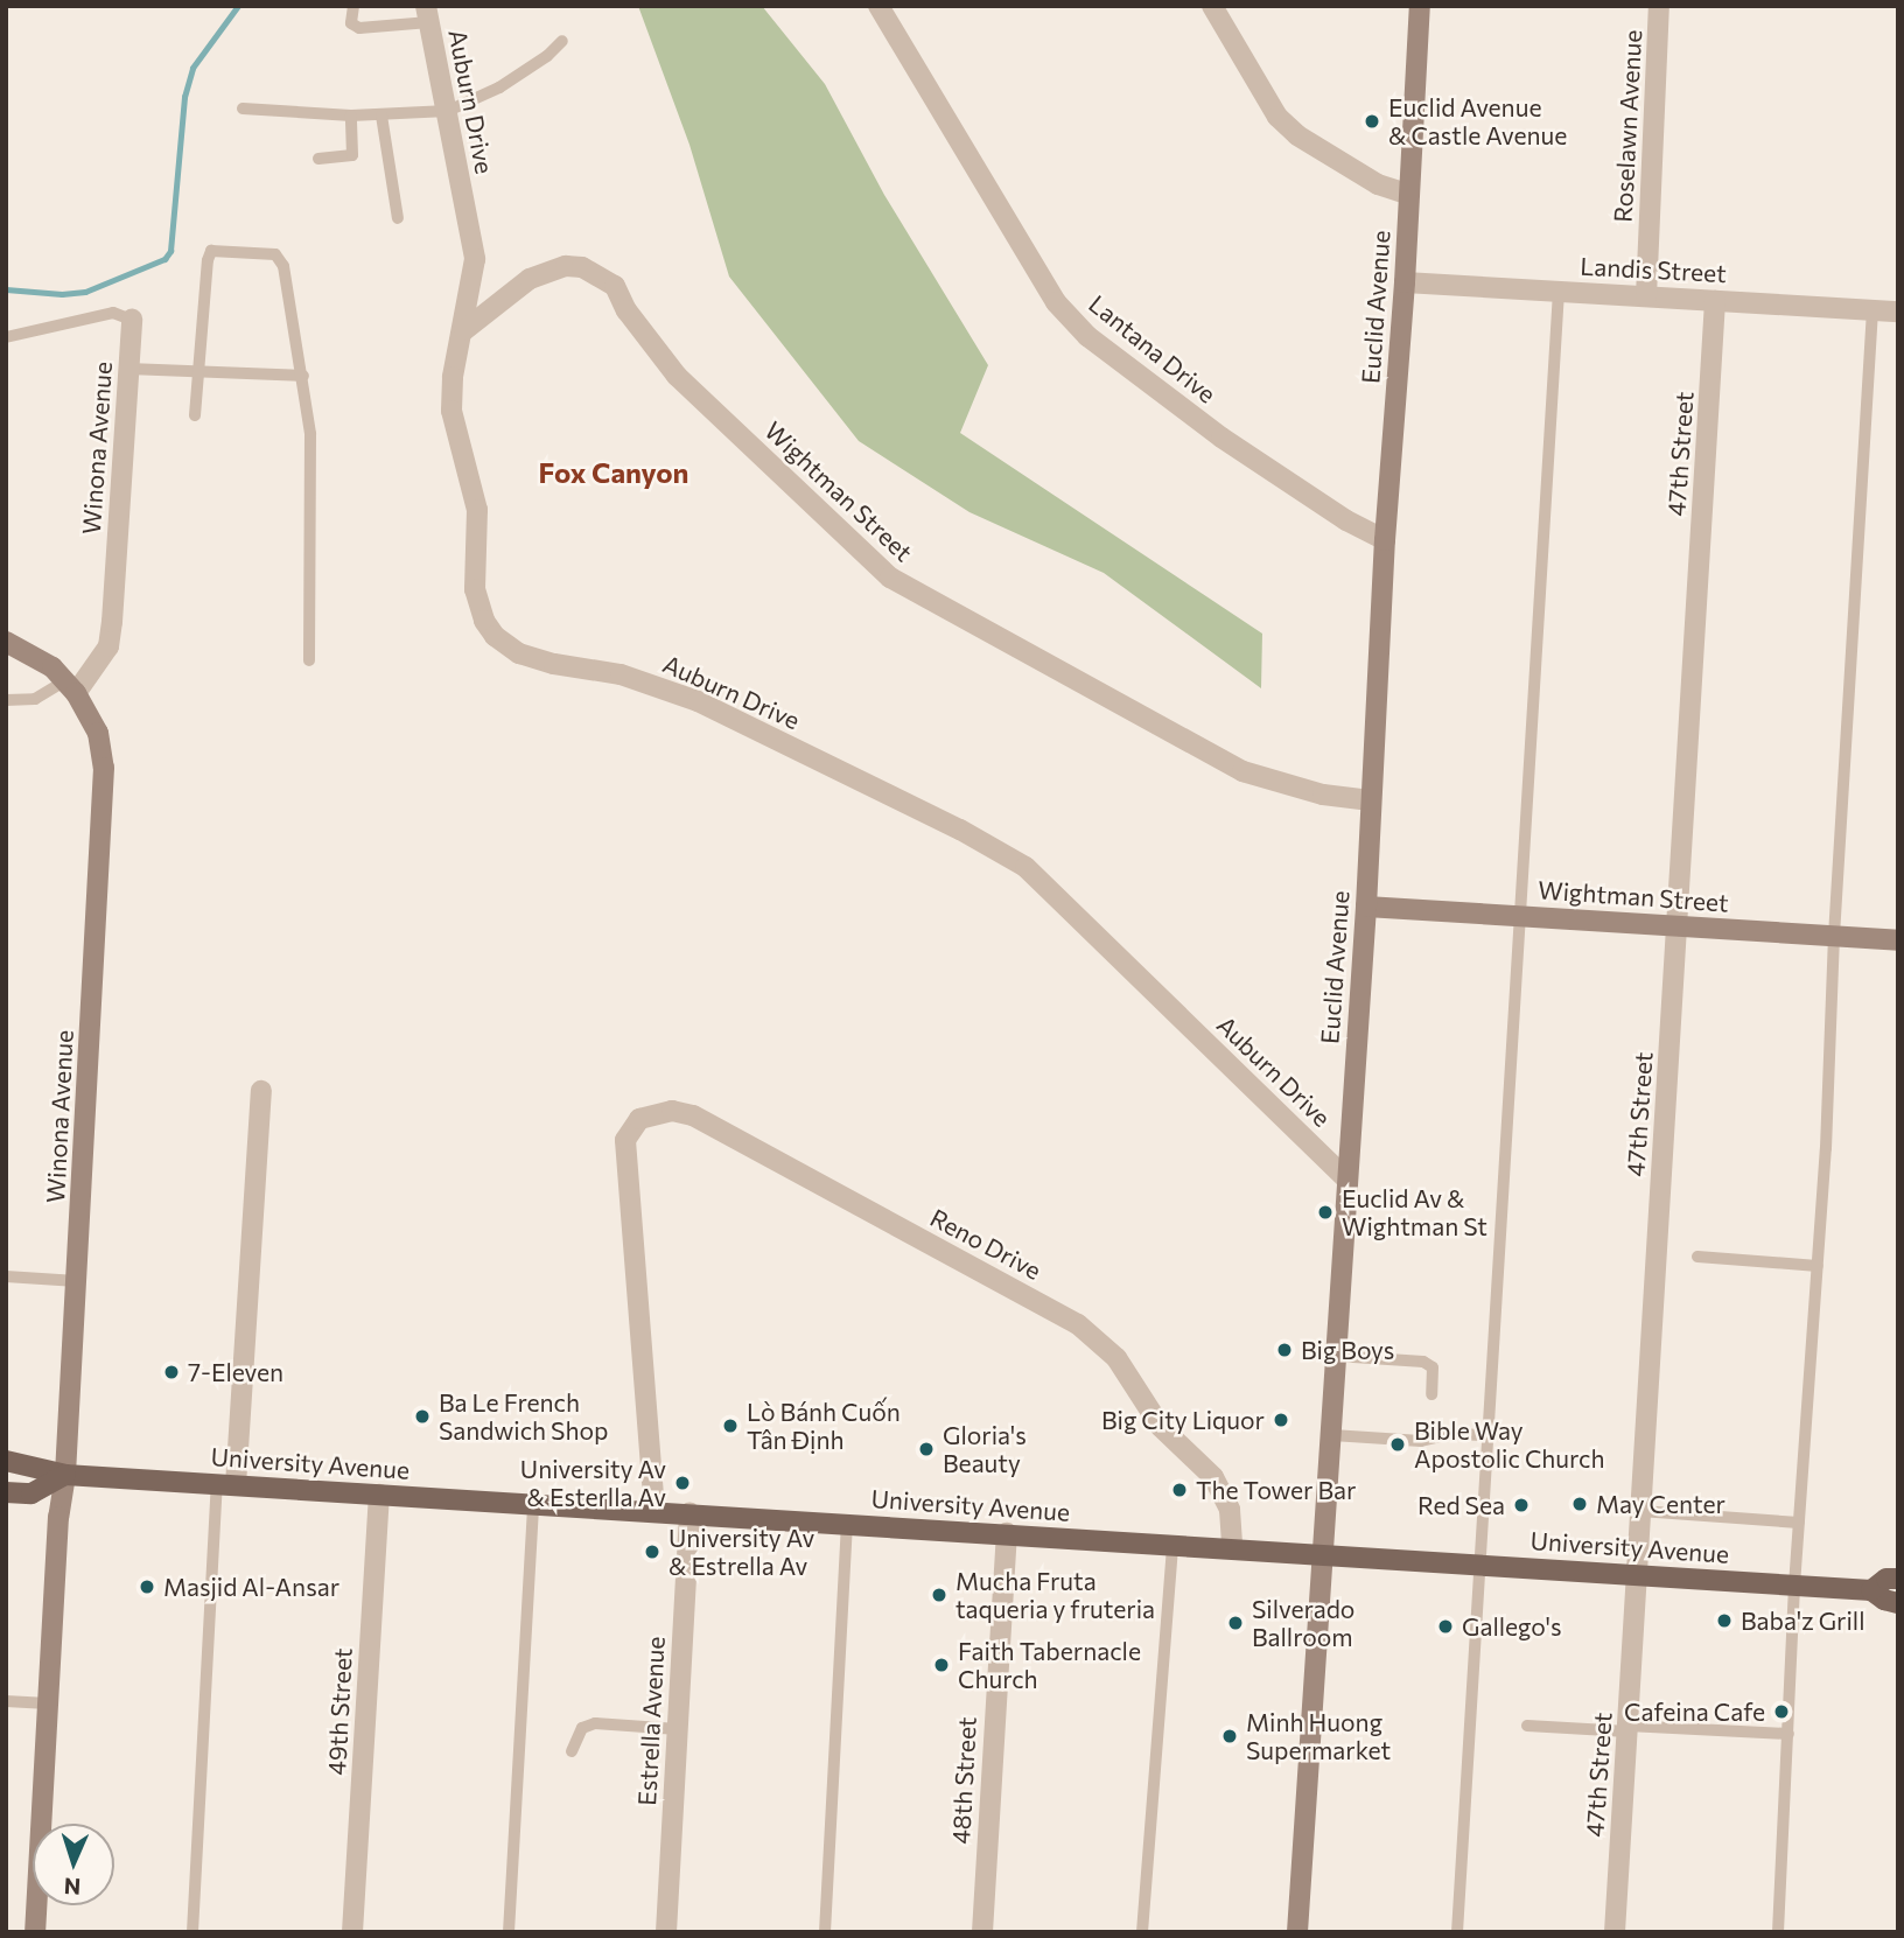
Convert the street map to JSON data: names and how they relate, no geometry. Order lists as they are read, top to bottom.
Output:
{
  "streets": {
    "main road": [
      "Euclid Avenue",
      "Winona Avenue",
      "Wightman Street",
      "University Avenue"
    ],
    "street": [
      "Auburn Drive",
      "Roselawn Avenue",
      "Landis Street",
      "Lantana Drive",
      "47th Street",
      "Reno Drive",
      "49th Street",
      "Estrella Avenue",
      "48th Street"
    ]
  },
  "crossings": [
    ["Auburn Drive", "Euclid Avenue"],
    ["Auburn Drive", "Wightman Street"],
    ["Roselawn Avenue", "Landis Street"],
    ["Landis Street", "Euclid Avenue"],
    ["Landis Street", "47th Street"],
    ["Euclid Avenue", "Lantana Drive"],
    ["Euclid Avenue", "Wightman Street"],
    ["Euclid Avenue", "University Avenue"],
    ["Winona Avenue", "University Avenue"],
    ["47th Street", "Wightman Street"],
    ["47th Street", "University Avenue"],
    ["Reno Drive", "University Avenue"],
    ["University Avenue", "49th Street"],
    ["University Avenue", "Estrella Avenue"],
    ["University Avenue", "48th Street"]
  ],
  "districts": ["Fox Canyon"],
  "places": [
    "Euclid Avenue & Castle Avenue",
    "Euclid Av & Wightman St",
    "Big Boys",
    "7-Eleven",
    "Ba Le French Sandwich Shop",
    "Big City Liquor",
    "Lò Bánh Cuốn Tân Định",
    "Bible Way Apostolic Church",
    "Gloria's Beauty",
    "University Av & Esterlla Av",
    "The Tower Bar",
    "May Center",
    "Red Sea",
    "University Av & Estrella Av",
    "Masjid Al-Ansar",
    "Mucha Fruta taqueria y fruteria",
    "Baba'z Grill",
    "Silverado Ballroom",
    "Gallego's",
    "Faith Tabernacle Church",
    "Cafeina Cafe",
    "Minh Huong Supermarket"
  ],
  "north": "bottom"
}
